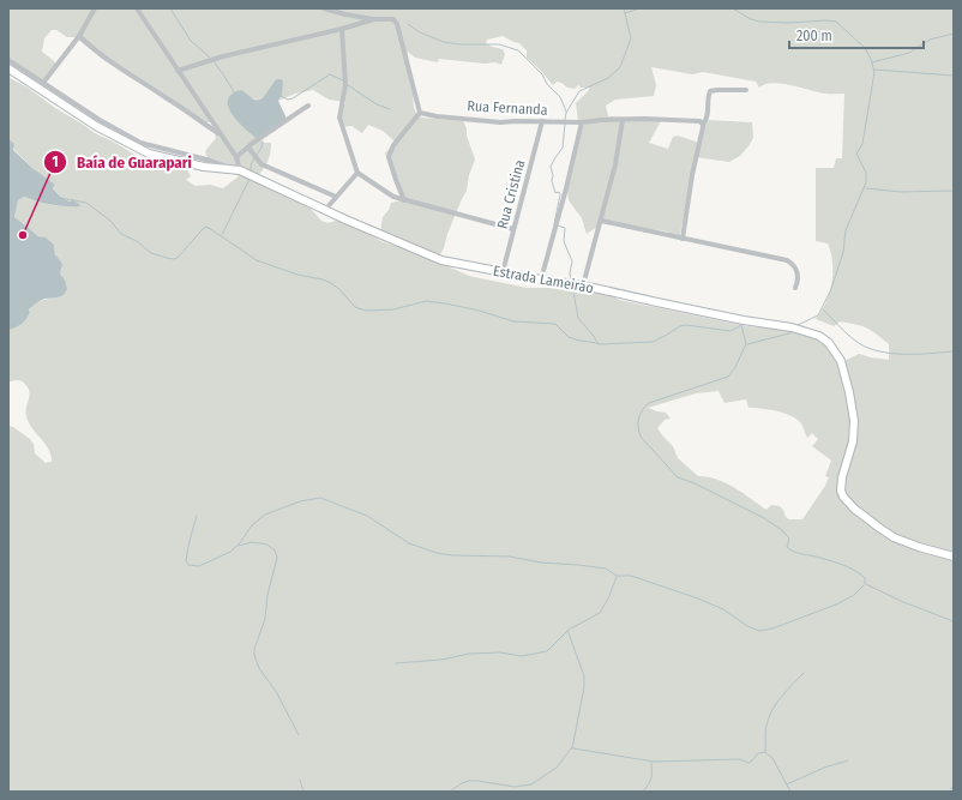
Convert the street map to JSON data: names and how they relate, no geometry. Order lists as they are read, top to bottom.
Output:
{
  "streets": {
    "street": ["Rua Fernanda", "Rua Cristina", "Estrada Lameirão"]
  },
  "crossings": [
    ["Rua Fernanda", "Rua Cristina"],
    ["Rua Cristina", "Estrada Lameirão"]
  ],
  "places": ["Baía de Guarapari"],
  "scale_bar": "200 m"
}
